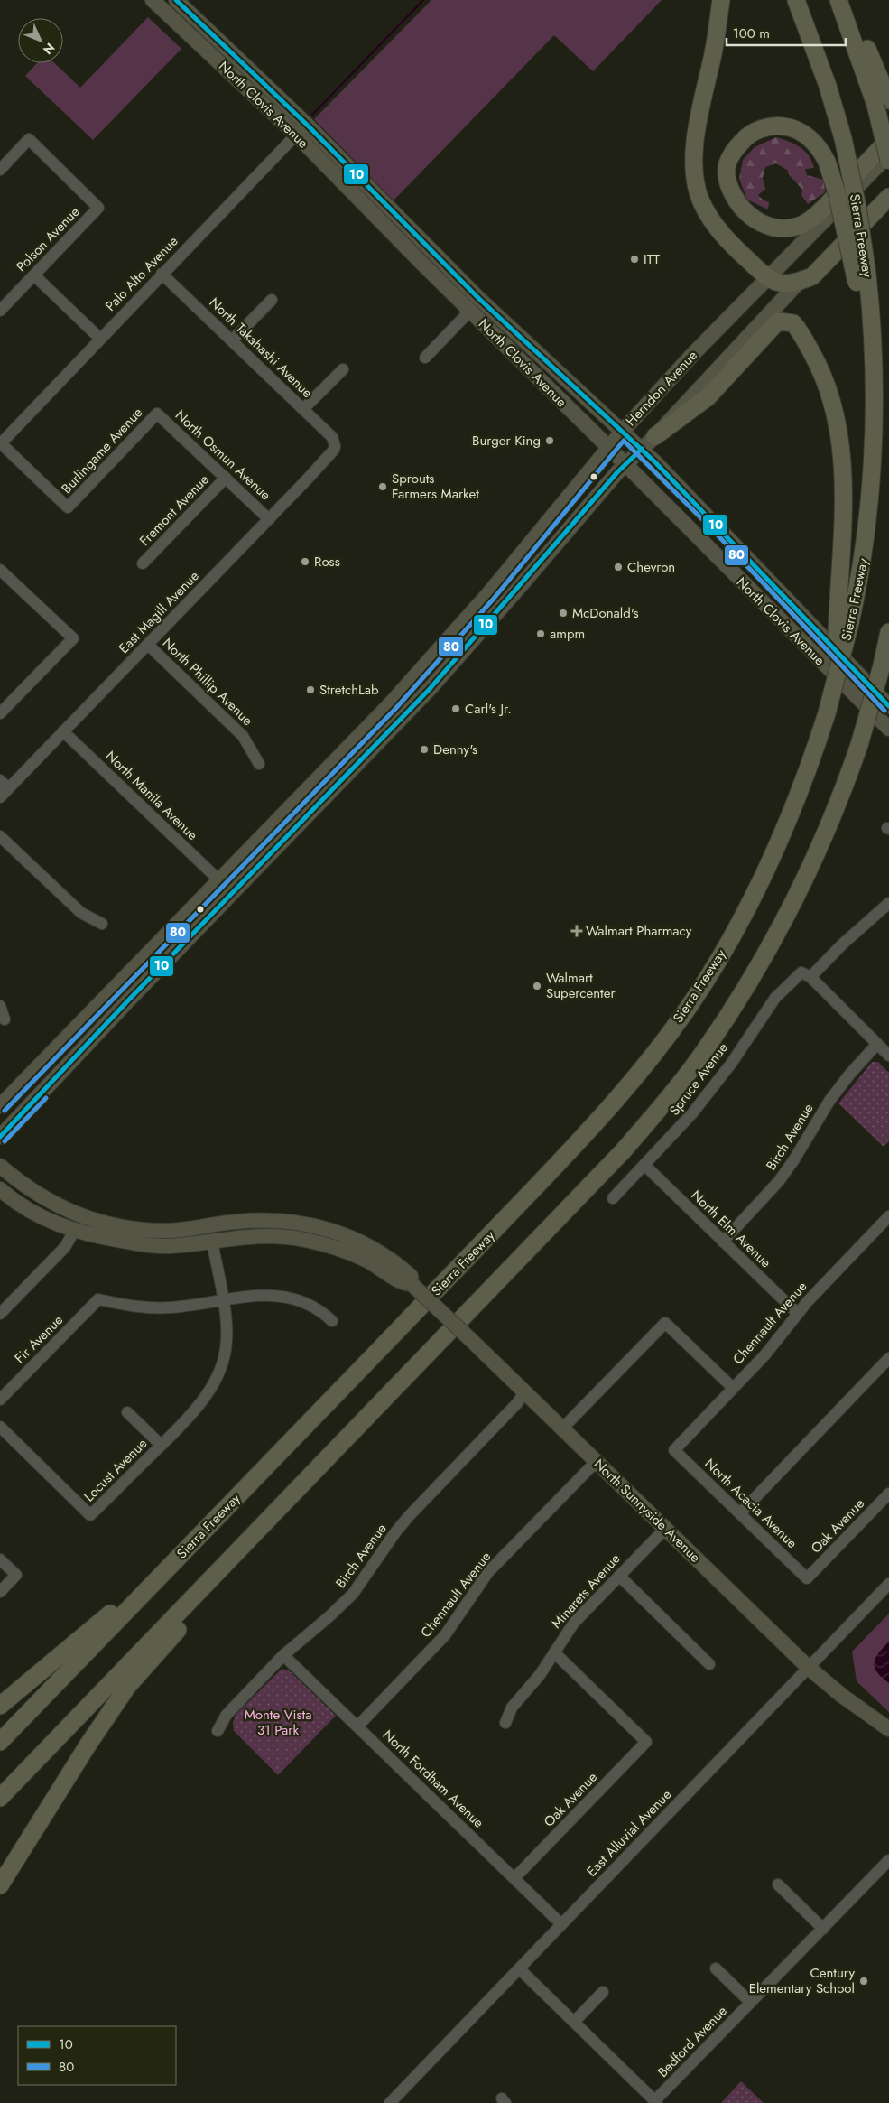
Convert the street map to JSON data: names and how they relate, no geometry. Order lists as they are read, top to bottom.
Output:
{
  "streets": {
    "highway": ["Sierra Freeway"],
    "main road": ["North Clovis Avenue", "Herndon Avenue", "North Sunnyside Avenue"],
    "street": [
      "Polson Avenue",
      "Palo Alto Avenue",
      "North Takahashi Avenue",
      "Burlingame Avenue",
      "North Osmun Avenue",
      "Fremont Avenue",
      "East Magill Avenue",
      "North Phillip Avenue",
      "North Manila Avenue",
      "Spruce Avenue",
      "Birch Avenue",
      "North Elm Avenue",
      "Chennault Avenue",
      "Fir Avenue",
      "Locust Avenue",
      "North Acacia Avenue",
      "Oak Avenue",
      "Minarets Avenue",
      "North Fordham Avenue",
      "East Alluvial Avenue",
      "Bedford Avenue"
    ]
  },
  "crossings": [
    ["North Clovis Avenue", "Palo Alto Avenue"],
    ["North Clovis Avenue", "Herndon Avenue"],
    ["Palo Alto Avenue", "North Takahashi Avenue"],
    ["Palo Alto Avenue", "Burlingame Avenue"],
    ["North Takahashi Avenue", "East Magill Avenue"],
    ["Herndon Avenue", "North Manila Avenue"],
    ["Burlingame Avenue", "North Osmun Avenue"],
    ["North Osmun Avenue", "Fremont Avenue"],
    ["North Osmun Avenue", "East Magill Avenue"],
    ["East Magill Avenue", "North Phillip Avenue"],
    ["East Magill Avenue", "North Manila Avenue"],
    ["Spruce Avenue", "North Elm Avenue"],
    ["Birch Avenue", "North Elm Avenue"],
    ["Birch Avenue", "North Sunnyside Avenue"],
    ["Birch Avenue", "North Fordham Avenue"],
    ["North Elm Avenue", "Chennault Avenue"],
    ["Chennault Avenue", "North Acacia Avenue"],
    ["Chennault Avenue", "North Sunnyside Avenue"],
    ["Chennault Avenue", "North Fordham Avenue"],
    ["Fir Avenue", "Locust Avenue"],
    ["Locust Avenue", "North Sunnyside Avenue"],
    ["North Acacia Avenue", "Oak Avenue"],
    ["North Sunnyside Avenue", "Minarets Avenue"],
    ["North Sunnyside Avenue", "East Alluvial Avenue"],
    ["Oak Avenue", "Minarets Avenue"],
    ["Oak Avenue", "North Fordham Avenue"],
    ["North Fordham Avenue", "East Alluvial Avenue"]
  ],
  "parks": ["Monte Vista 31 Park"],
  "places": {
    "other": [
      "ITT",
      "Burger King",
      "Sprouts Farmers Market",
      "Ross",
      "Chevron",
      "McDonald's",
      "ampm",
      "StretchLab",
      "Carl's Jr.",
      "Denny's",
      "Walmart Supercenter",
      "Century Elementary School"
    ],
    "health": ["Walmart Pharmacy"]
  },
  "lines": ["transit line 10", "transit line 80"],
  "legend": ["10", "80"],
  "scale_bar": "100 m",
  "north": "bottom right"
}
